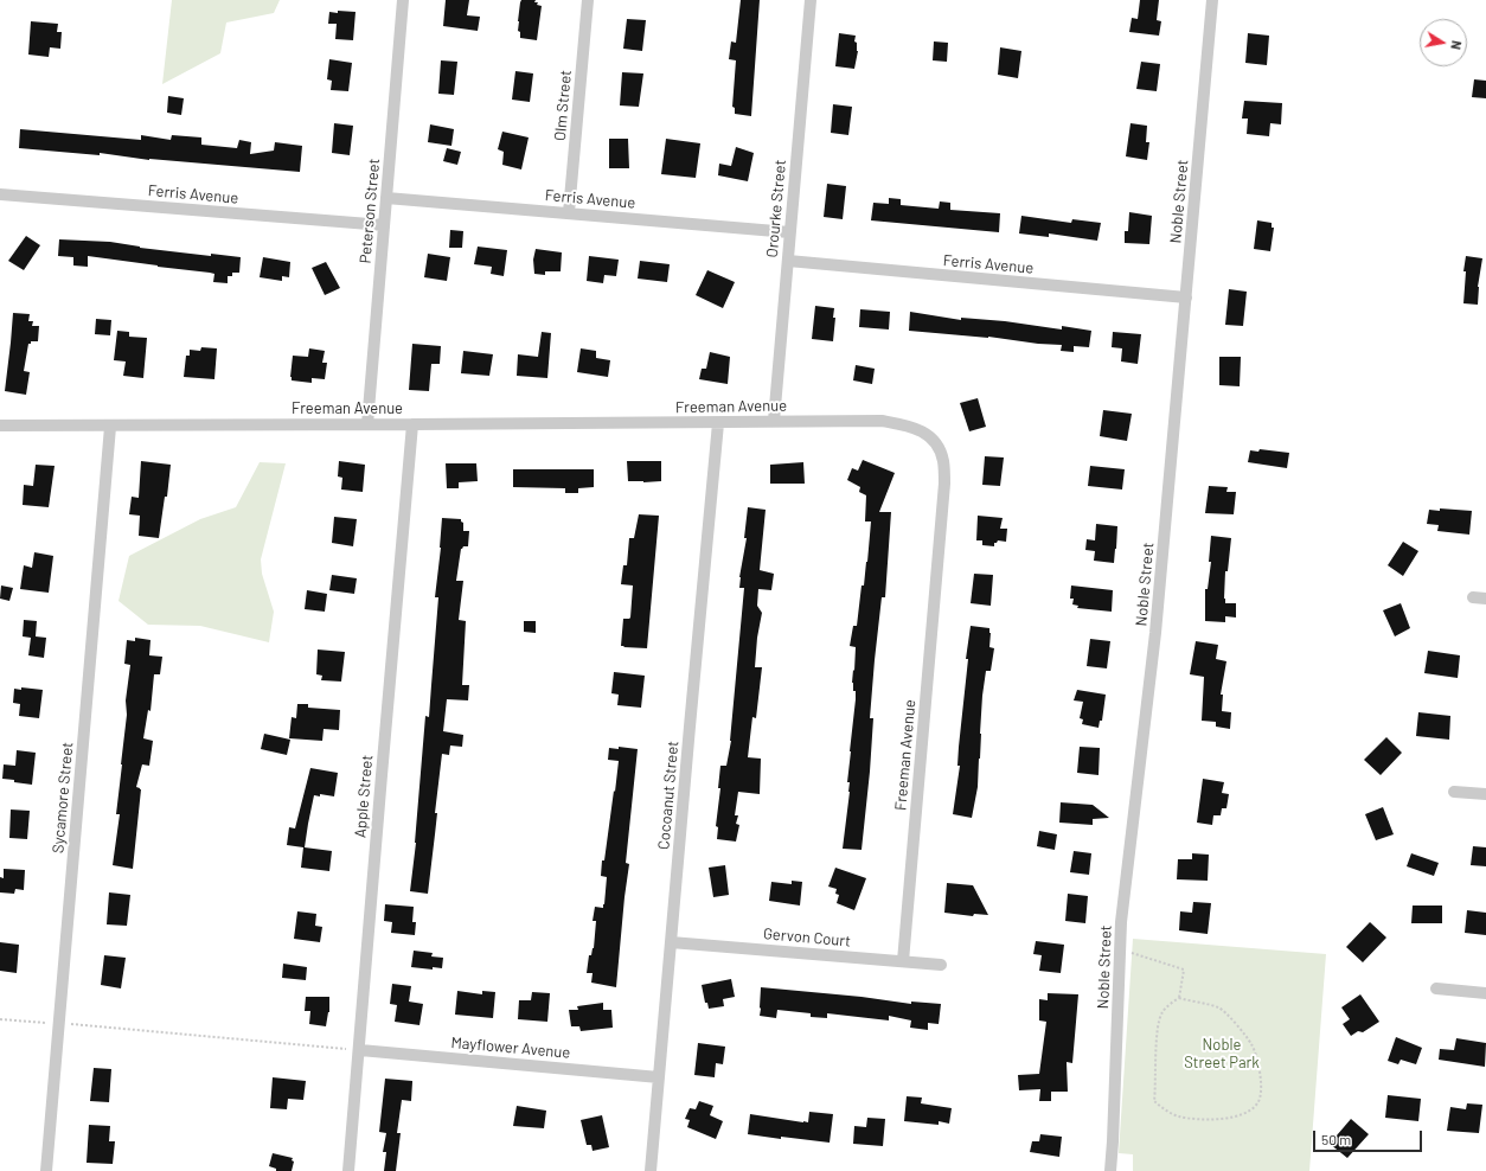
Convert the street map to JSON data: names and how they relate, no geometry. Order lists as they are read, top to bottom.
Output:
{
  "streets": {
    "street": [
      "Olm Street",
      "Ferris Avenue",
      "Noble Street",
      "Orourke Street",
      "Peterson Street",
      "Freeman Avenue",
      "Cocoanut Street",
      "Apple Street",
      "Sycamore Street",
      "Gervon Court",
      "Mayflower Avenue"
    ]
  },
  "crossings": [
    ["Olm Street", "Ferris Avenue"],
    ["Ferris Avenue", "Noble Street"],
    ["Ferris Avenue", "Orourke Street"],
    ["Ferris Avenue", "Peterson Street"],
    ["Orourke Street", "Freeman Avenue"],
    ["Peterson Street", "Freeman Avenue"],
    ["Freeman Avenue", "Cocoanut Street"],
    ["Freeman Avenue", "Apple Street"],
    ["Freeman Avenue", "Sycamore Street"],
    ["Freeman Avenue", "Gervon Court"],
    ["Cocoanut Street", "Gervon Court"],
    ["Cocoanut Street", "Mayflower Avenue"],
    ["Apple Street", "Mayflower Avenue"]
  ],
  "parks": ["Noble Street Park"],
  "scale_bar": "50 m",
  "north": "right"
}
